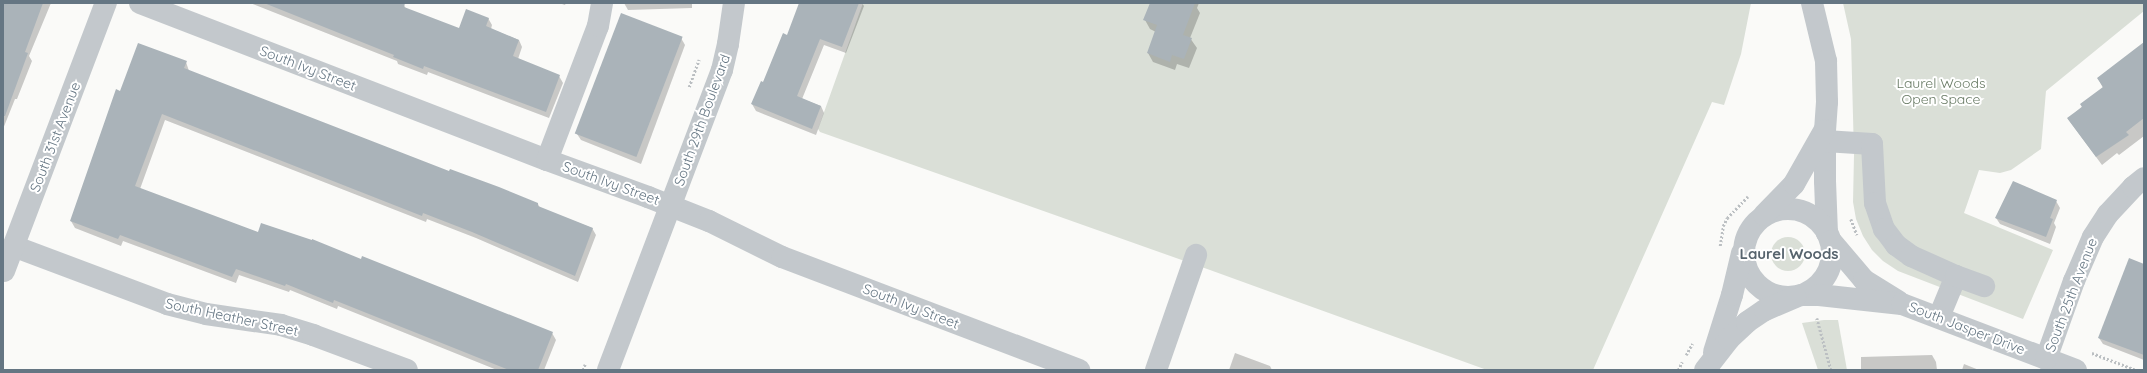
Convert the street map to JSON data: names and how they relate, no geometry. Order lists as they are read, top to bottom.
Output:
{
  "streets": {
    "street": [
      "South Ivy Street",
      "South 29th Boulevard",
      "South 31st Avenue",
      "South 25th Avenue",
      "South Heather Street",
      "South Jasper Drive"
    ]
  },
  "crossings": [
    ["South Ivy Street", "South 29th Boulevard"],
    ["South 31st Avenue", "South Heather Street"],
    ["South 25th Avenue", "South Jasper Drive"]
  ],
  "districts": ["Laurel Woods"],
  "parks": ["Laurel Woods Open Space"]
}
